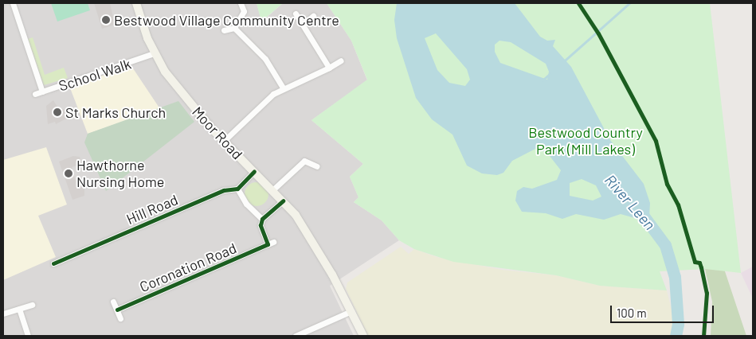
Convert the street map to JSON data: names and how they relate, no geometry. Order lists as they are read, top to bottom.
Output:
{
  "streets": {
    "main road": ["Moor Road"],
    "street": ["School Walk", "Hill Road", "Coronation Road"]
  },
  "crossings": [
    ["School Walk", "Moor Road"]
  ],
  "water": ["River Leen"],
  "parks": ["Bestwood Country Park (Mill Lakes)"],
  "places": ["Bestwood Village Community Centre", "St Marks Church", "Hawthorne Nursing Home"],
  "scale_bar": "100 m"
}
